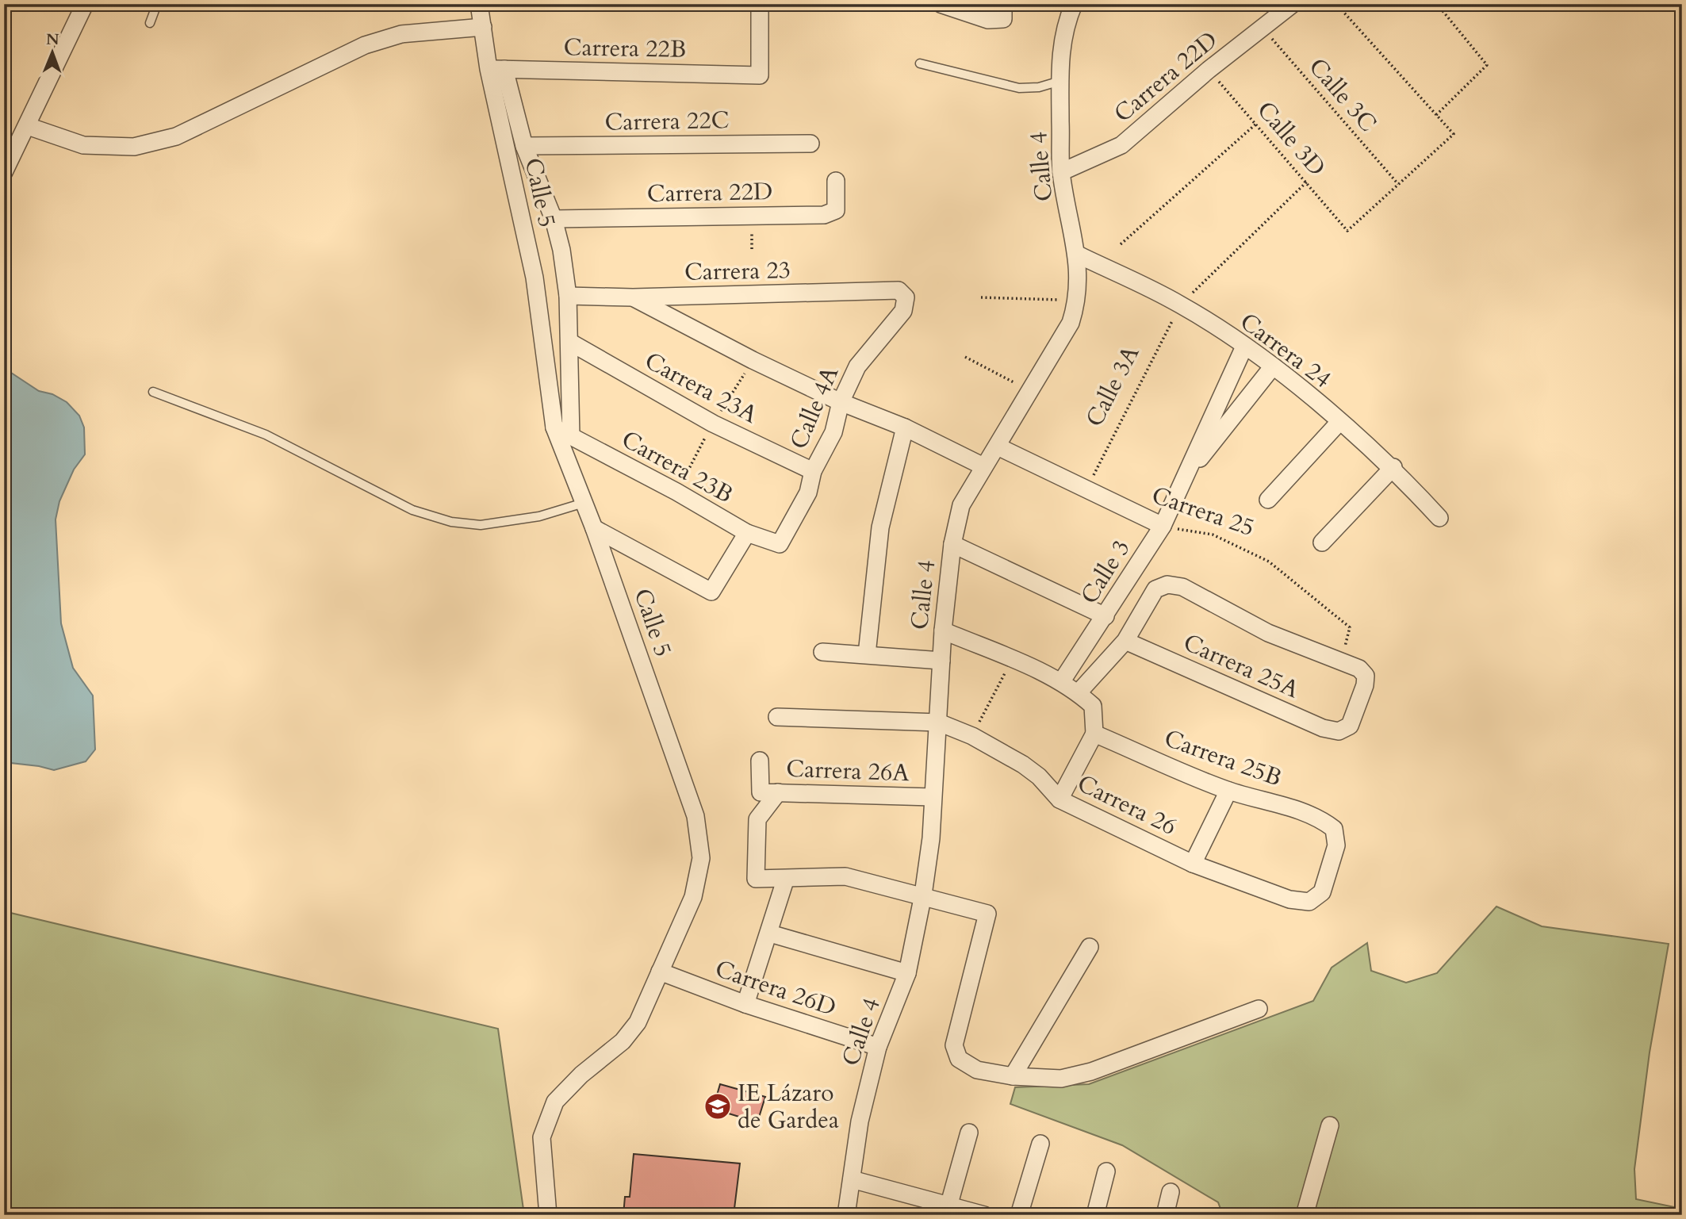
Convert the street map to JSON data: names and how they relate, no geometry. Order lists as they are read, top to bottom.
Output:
{
  "streets": {
    "street": [
      "Carrera 22B",
      "Carrera 22D",
      "Carrera 22C",
      "Calle 4",
      "Calle 5",
      "Carrera 23",
      "Carrera 24",
      "Carrera 23A",
      "Calle 4A",
      "Carrera 23B",
      "Carrera 25",
      "Calle 3",
      "Carrera 25A",
      "Carrera 25B",
      "Carrera 26A",
      "Carrera 26",
      "Carrera 26D"
    ],
    "path": ["Calle 3C", "Calle 3D", "Calle 3A"]
  },
  "crossings": [
    ["Carrera 22B", "Calle 5"],
    ["Carrera 22D", "Calle 3C"],
    ["Carrera 22D", "Calle 3D"],
    ["Carrera 22D", "Calle 4"],
    ["Calle 3C", "Calle 3D"],
    ["Calle 3D", "Calle 3A"],
    ["Calle 4", "Carrera 24"],
    ["Calle 4", "Carrera 25"],
    ["Calle 4", "Carrera 26A"],
    ["Calle 4", "Carrera 26"],
    ["Calle 4", "Carrera 26D"],
    ["Calle 5", "Carrera 23B"],
    ["Calle 5", "Carrera 26D"],
    ["Carrera 23", "Calle 4A"],
    ["Carrera 24", "Calle 3A"],
    ["Carrera 24", "Calle 3"],
    ["Calle 3A", "Carrera 25"],
    ["Carrera 23A", "Calle 4A"],
    ["Calle 4A", "Carrera 23B"],
    ["Carrera 25", "Calle 3"],
    ["Carrera 25B", "Carrera 26"]
  ],
  "places": {
    "school or university": ["IE Lázaro de Gardea"]
  },
  "north": "top"
}
